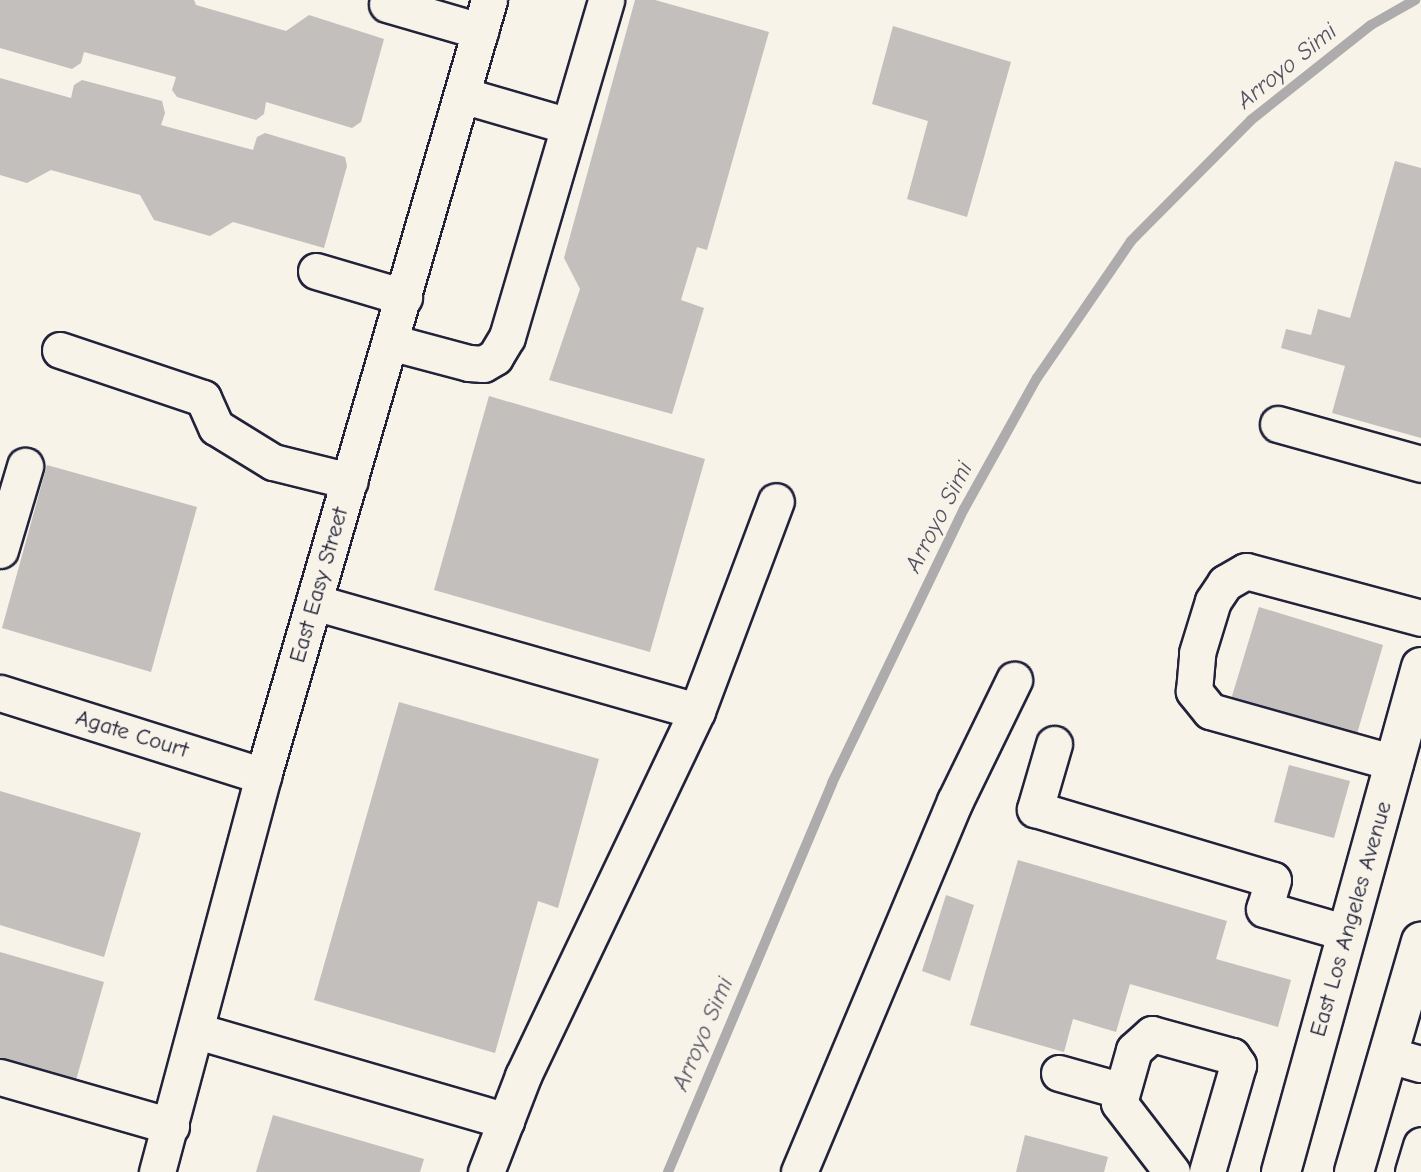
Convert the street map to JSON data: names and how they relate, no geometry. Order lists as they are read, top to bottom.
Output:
{
  "streets": {
    "main road": ["East Los Angeles Avenue"],
    "street": ["East Easy Street", "Agate Court"]
  },
  "crossings": [
    ["East Easy Street", "Agate Court"]
  ],
  "water": ["Arroyo Simi"]
}
